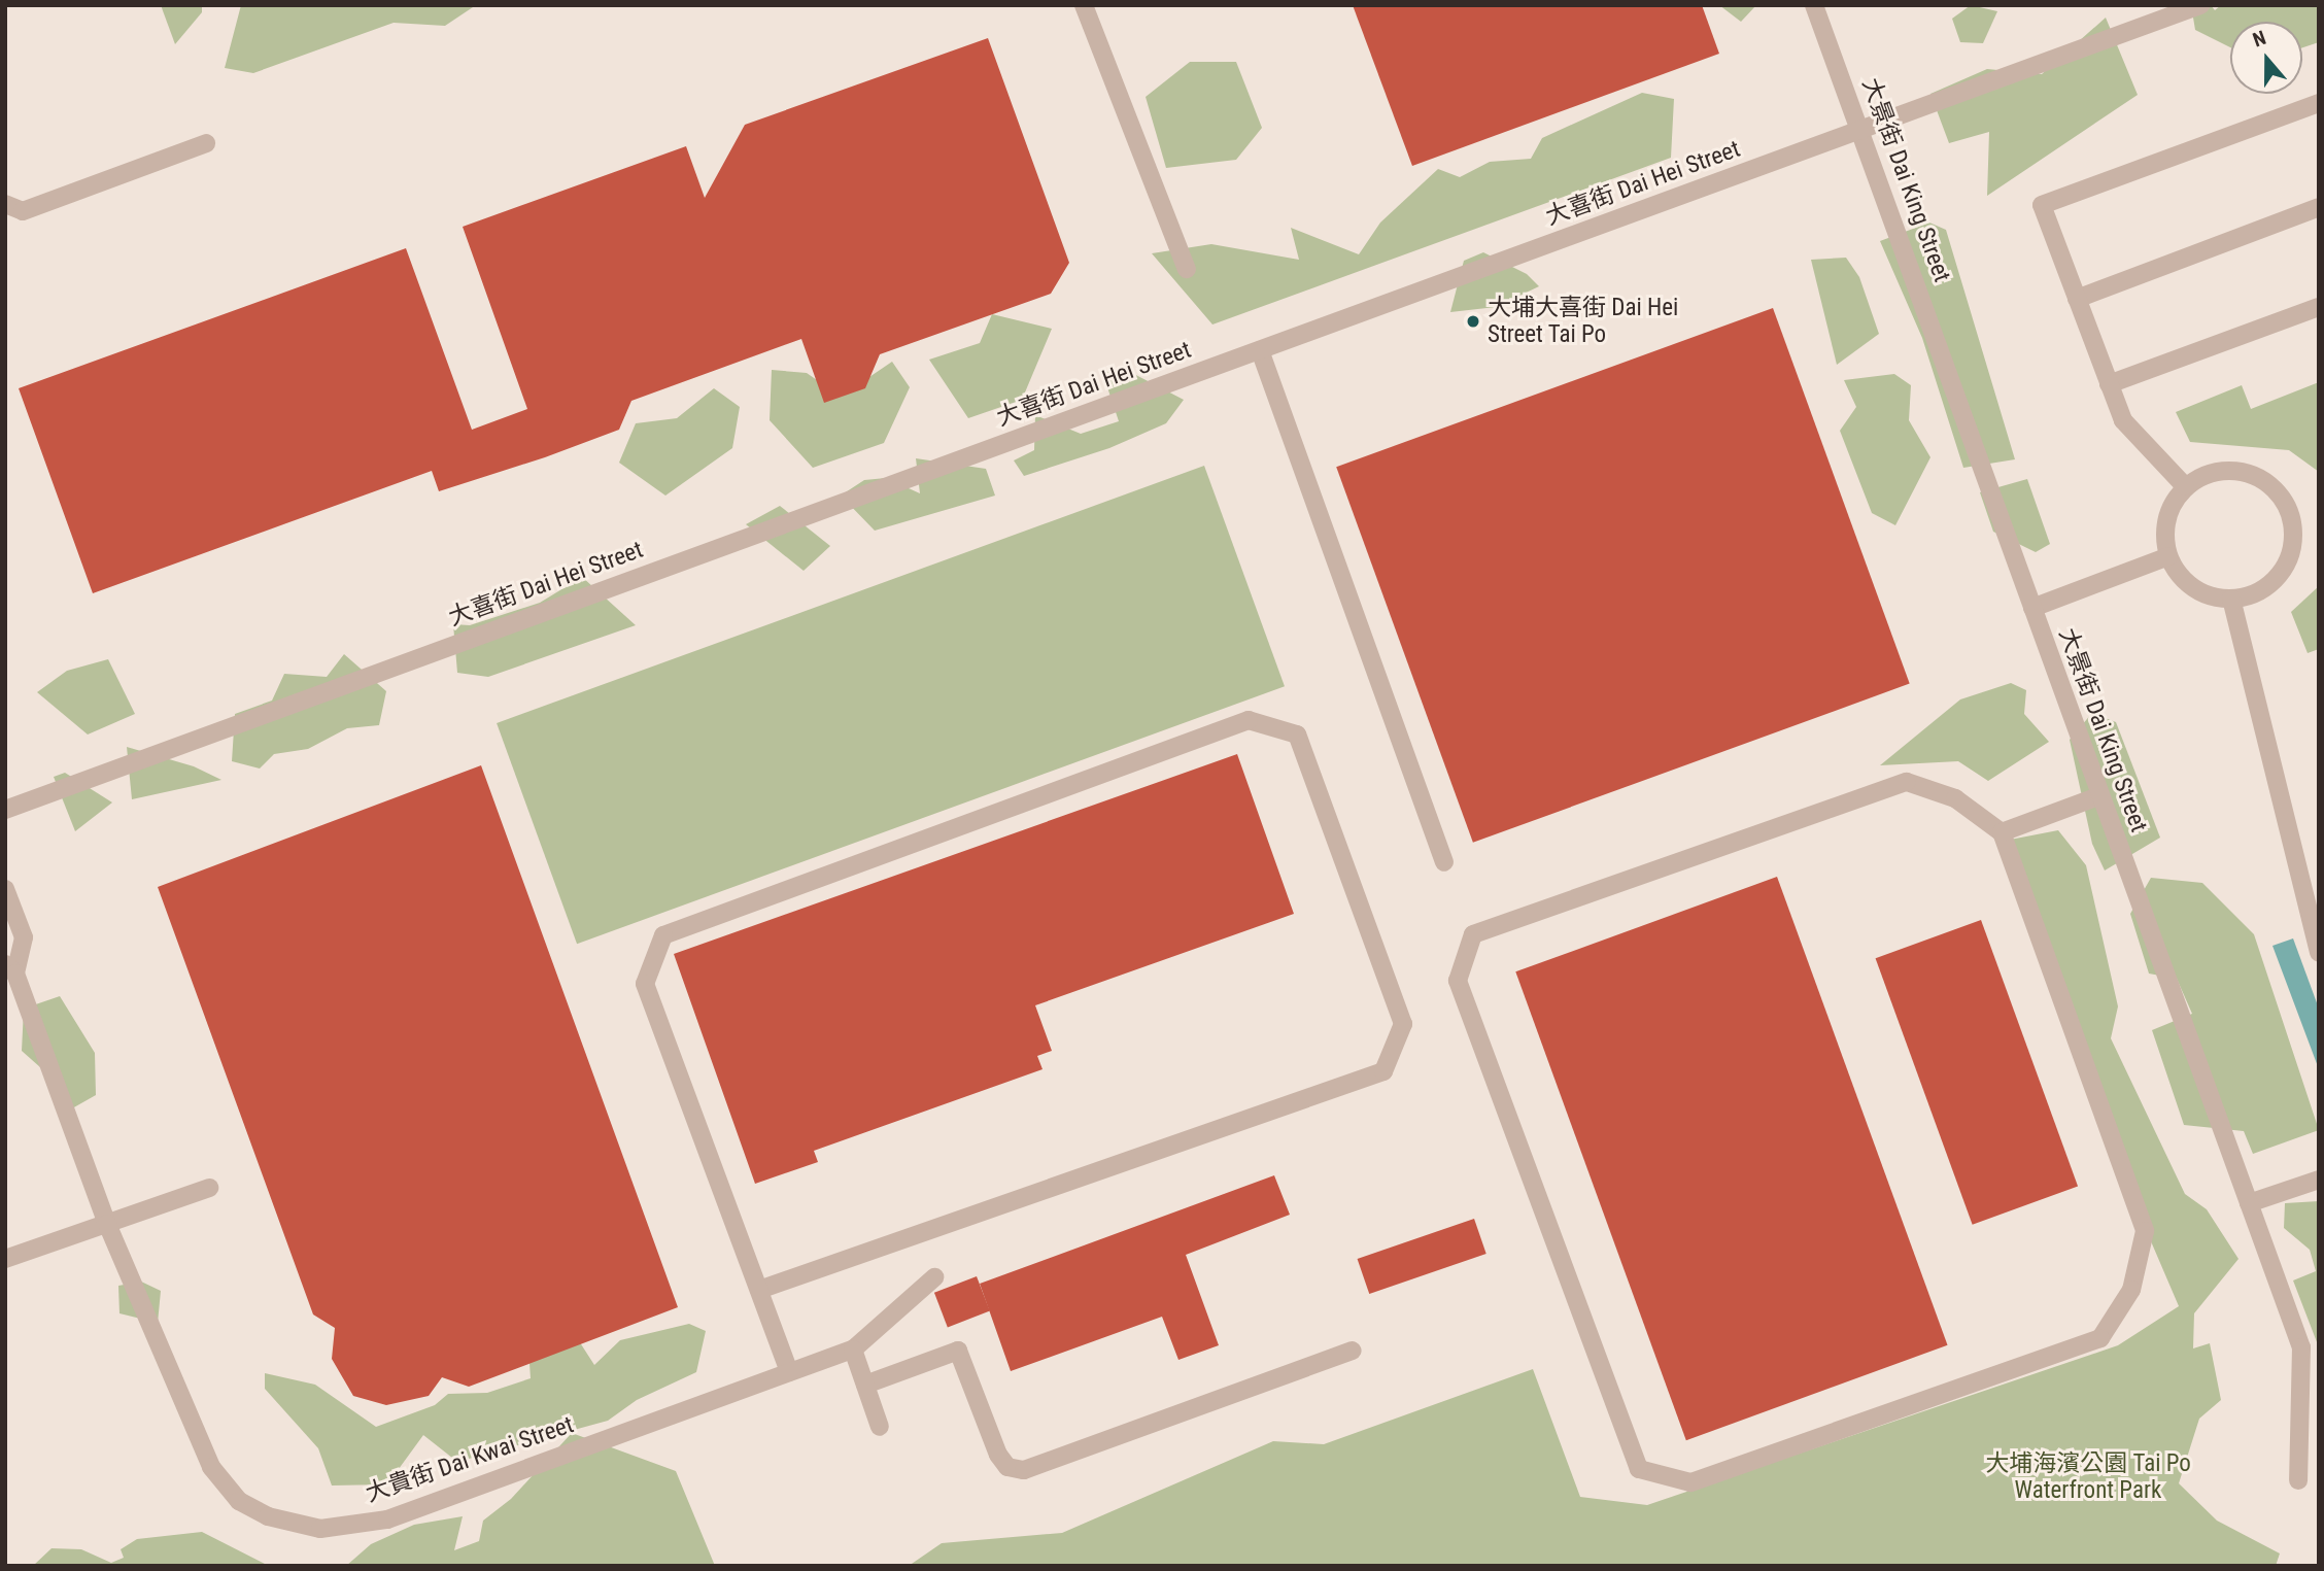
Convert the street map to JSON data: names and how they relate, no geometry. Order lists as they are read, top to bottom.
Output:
{
  "streets": {
    "street": ["大景街 Dai King Street", "大喜街 Dai Hei Street", "大貴街 Dai Kwai Street"]
  },
  "crossings": [
    ["大景街 Dai King Street", "大喜街 Dai Hei Street"]
  ],
  "parks": ["大埔海濱公園 Tai Po Waterfront Park"],
  "places": ["大埔大喜街 Dai Hei Street Tai Po"],
  "north": "top"
}
